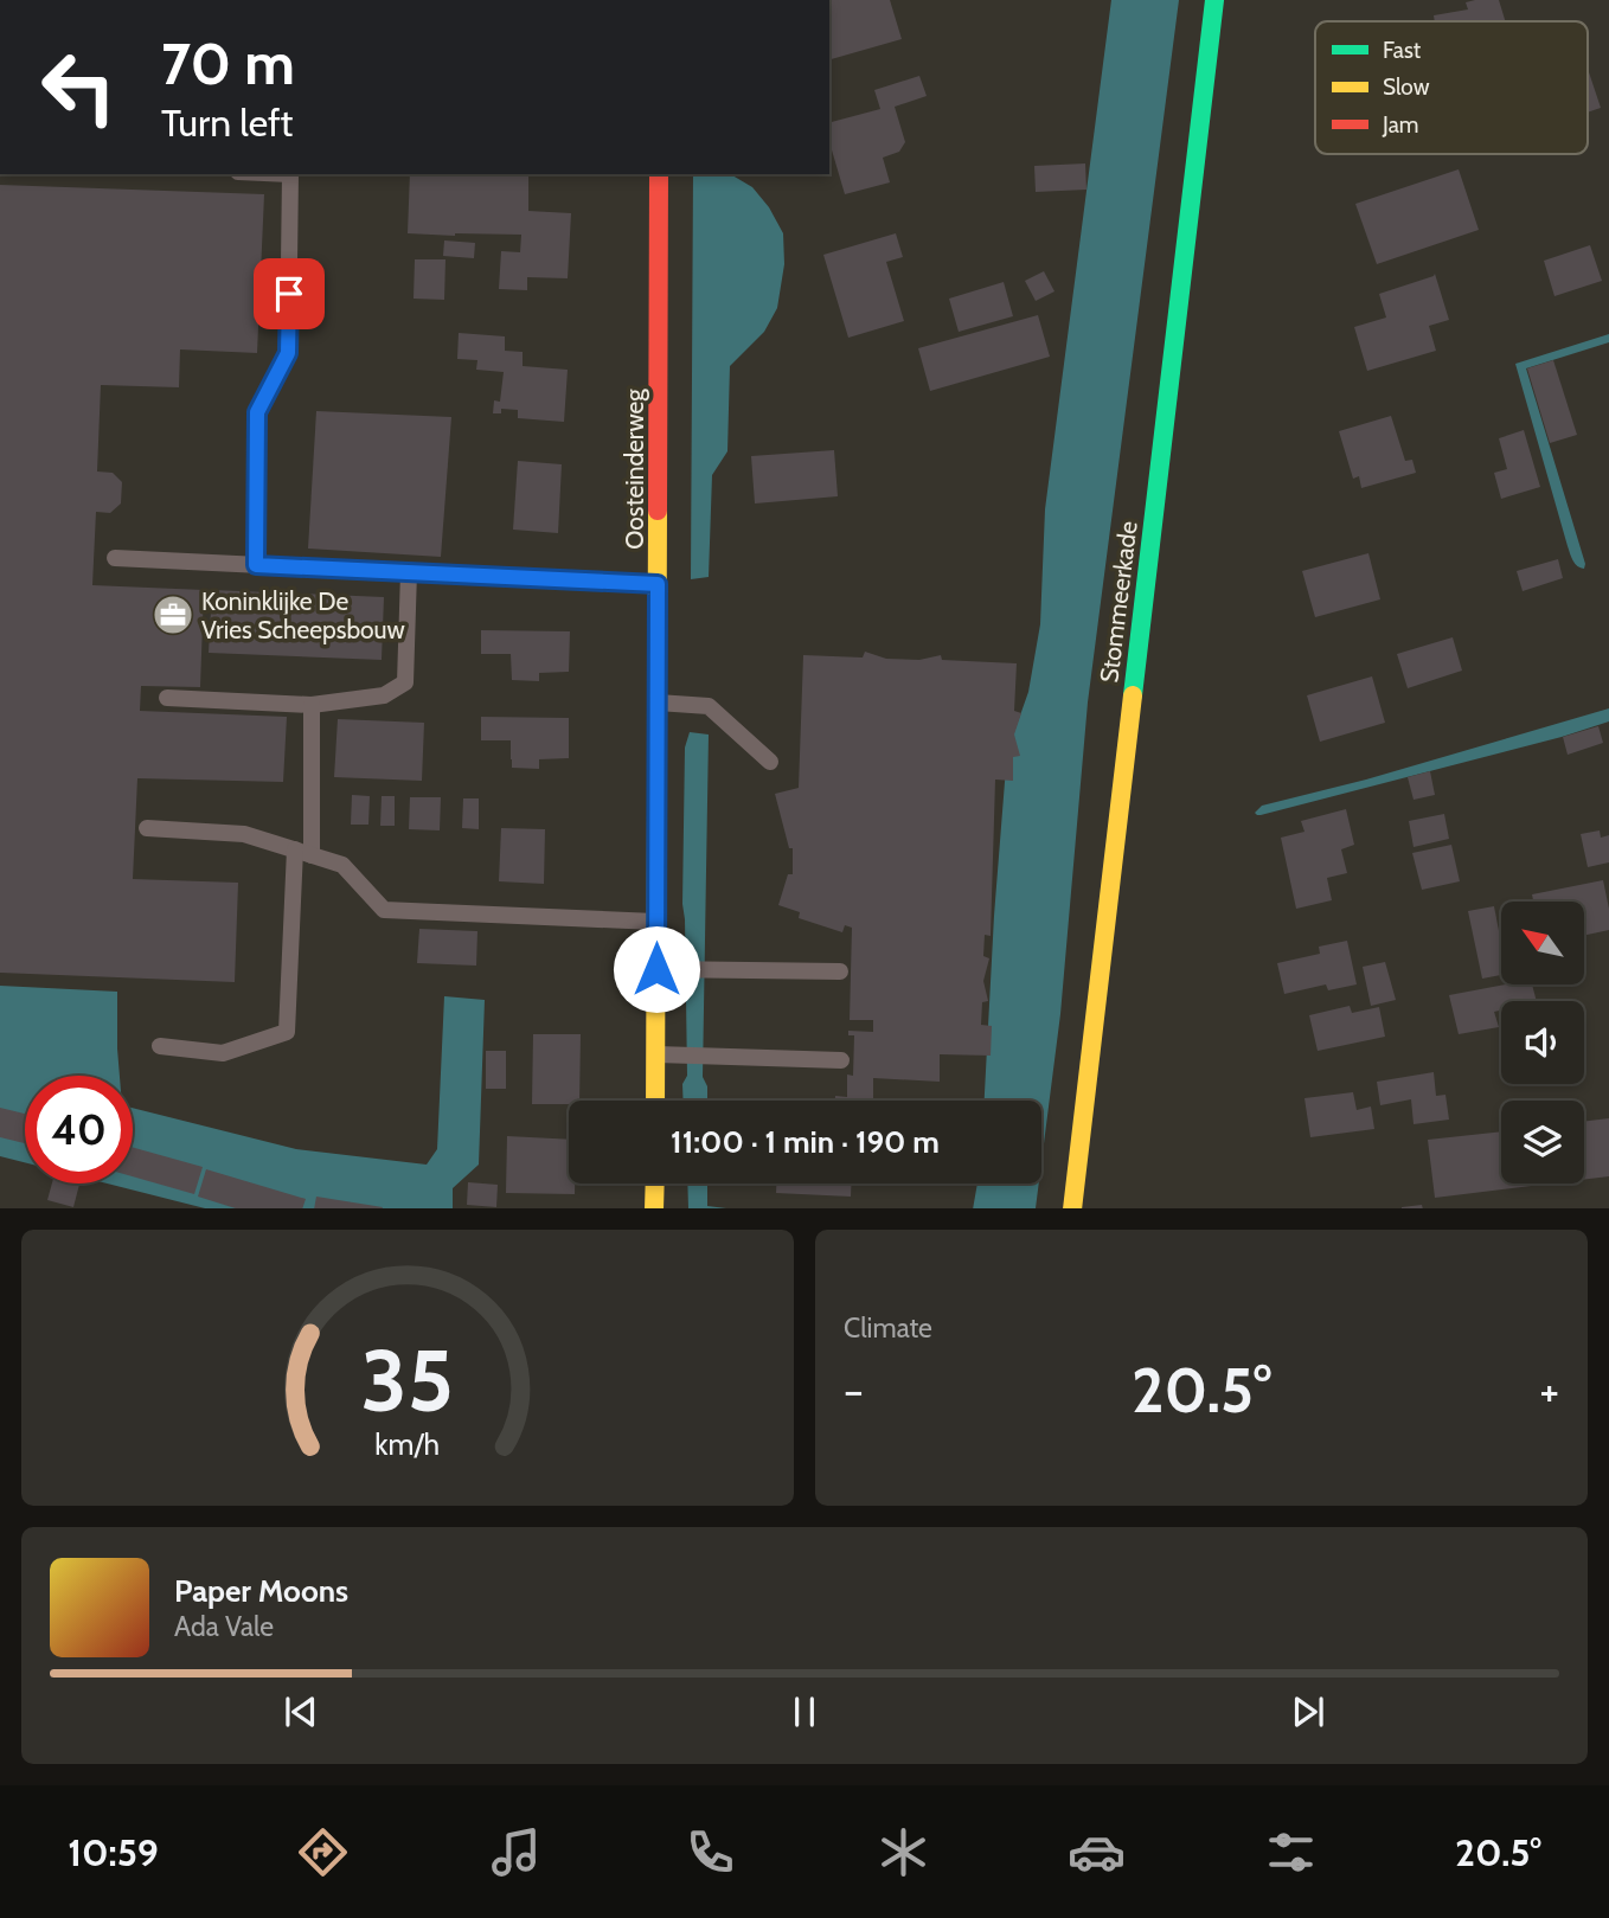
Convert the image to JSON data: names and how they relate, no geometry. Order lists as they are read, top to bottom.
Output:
{
  "streets": {
    "street": ["Oosteinderweg", "Stommeerkade"]
  },
  "places": {
    "office": ["Koninklijke De Vries Scheepsbouw"]
  },
  "legend": ["Fast", "Slow", "Jam"],
  "north": "top left",
  "page": {
    "turn": ["70 m", "Turn left"],
    "limit": "40",
    "trip": "11:00 · 1 min · 190 m",
    "tile": "Climate",
    "heat": ["−", "20.5°", "+"],
    "song": ["Paper Moons", "Ada Vale"],
    "tabs": ["10:59", "20.5°"],
    "gauge": ["35", "km/h"]
  }
}
